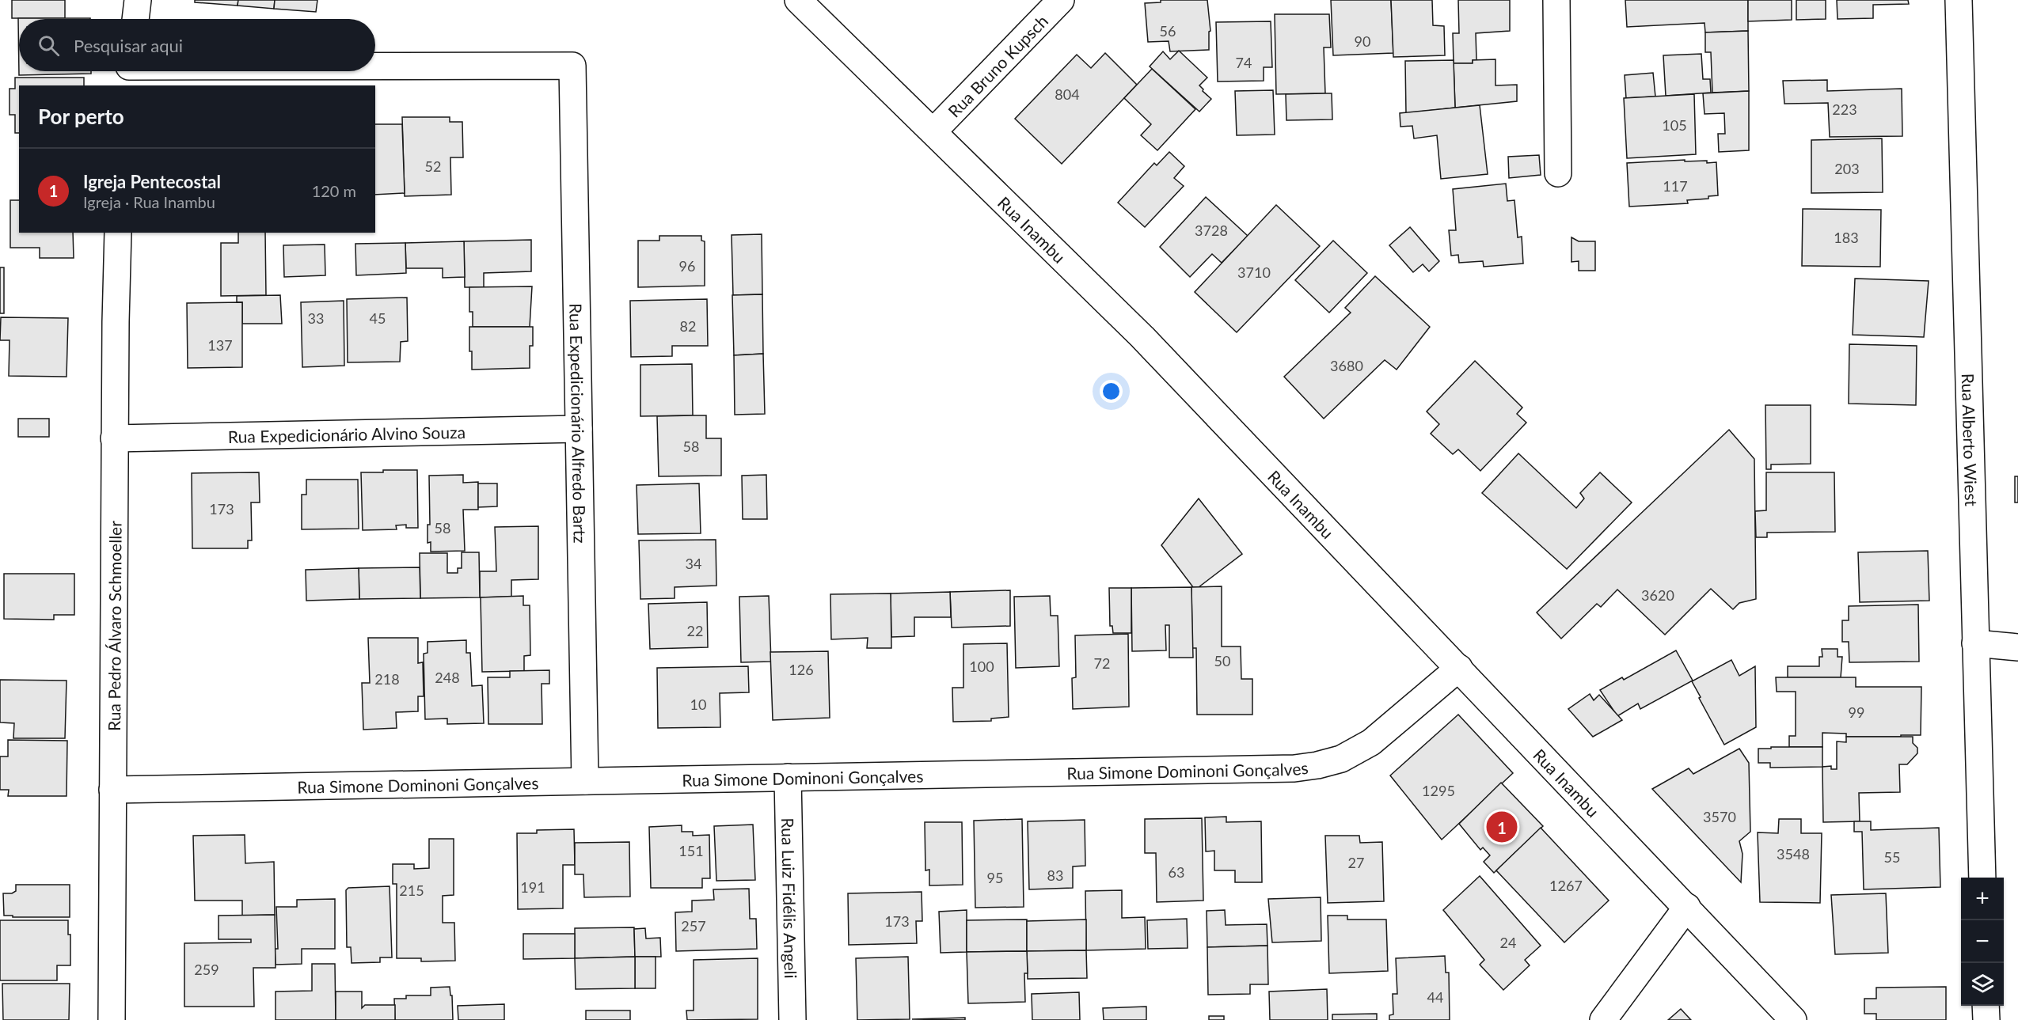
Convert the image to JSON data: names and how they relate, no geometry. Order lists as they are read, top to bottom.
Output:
{
  "streets": {
    "street": [
      "Rua Bruno Kupsch",
      "Rua Inambu",
      "Rua Expedicionário Alfredo Bartz",
      "Rua Expedicionário Alvino Souza",
      "Rua Alberto Wiest",
      "Rua Pedro Álvaro Schmoeller",
      "Rua Simone Dominoni Gonçalves",
      "Rua Luiz Fidélis Angeli"
    ]
  },
  "crossings": [
    ["Rua Bruno Kupsch", "Rua Inambu"],
    ["Rua Inambu", "Rua Simone Dominoni Gonçalves"],
    ["Rua Expedicionário Alfredo Bartz", "Rua Expedicionário Alvino Souza"],
    ["Rua Expedicionário Alfredo Bartz", "Rua Simone Dominoni Gonçalves"],
    ["Rua Expedicionário Alvino Souza", "Rua Pedro Álvaro Schmoeller"],
    ["Rua Pedro Álvaro Schmoeller", "Rua Simone Dominoni Gonçalves"],
    ["Rua Simone Dominoni Gonçalves", "Rua Luiz Fidélis Angeli"]
  ],
  "house_numbers": [
    "56",
    "90",
    "74",
    "804",
    "223",
    "105",
    "52",
    "203",
    "117",
    "3728",
    "183",
    "96",
    "3710",
    "33",
    "45",
    "82",
    "137",
    "3680",
    "58",
    "173",
    "58",
    "34",
    "3620",
    "22",
    "50",
    "72",
    "100",
    "126",
    "248",
    "218",
    "10",
    "99",
    "1295",
    "3570",
    "151",
    "3548",
    "55",
    "27",
    "63",
    "83",
    "95",
    "1267",
    "191",
    "215",
    "173",
    "257",
    "24",
    "259",
    "44"
  ],
  "page": {
    "search": "Pesquisar aqui",
    "heading": "Por perto",
    "list": [
      {
        "mark": "1",
        "name": "Igreja Pentecostal",
        "note": "Igreja · Rua Inambu",
        "value": "120 m"
      }
    ],
    "pins": "1",
    "map_buttons": ["+", "−"]
  }
}
